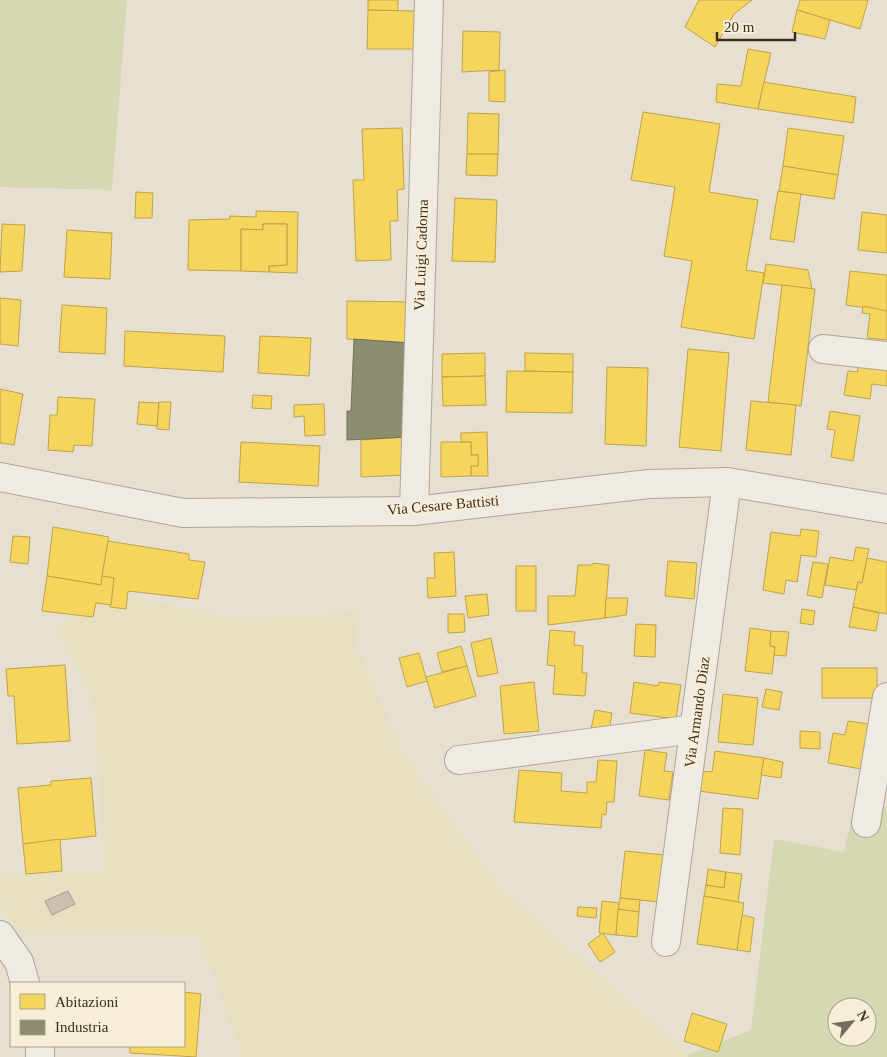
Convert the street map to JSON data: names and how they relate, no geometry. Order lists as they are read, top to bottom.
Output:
{
  "streets": {
    "street": ["Via Luigi Cadorna", "Via Cesare Battisti", "Via Armando Diaz"]
  },
  "crossings": [
    ["Via Luigi Cadorna", "Via Cesare Battisti"],
    ["Via Cesare Battisti", "Via Armando Diaz"]
  ],
  "legend": ["Abitazioni", "Industria"],
  "scale_bar": "20 m",
  "north": "top right"
}
